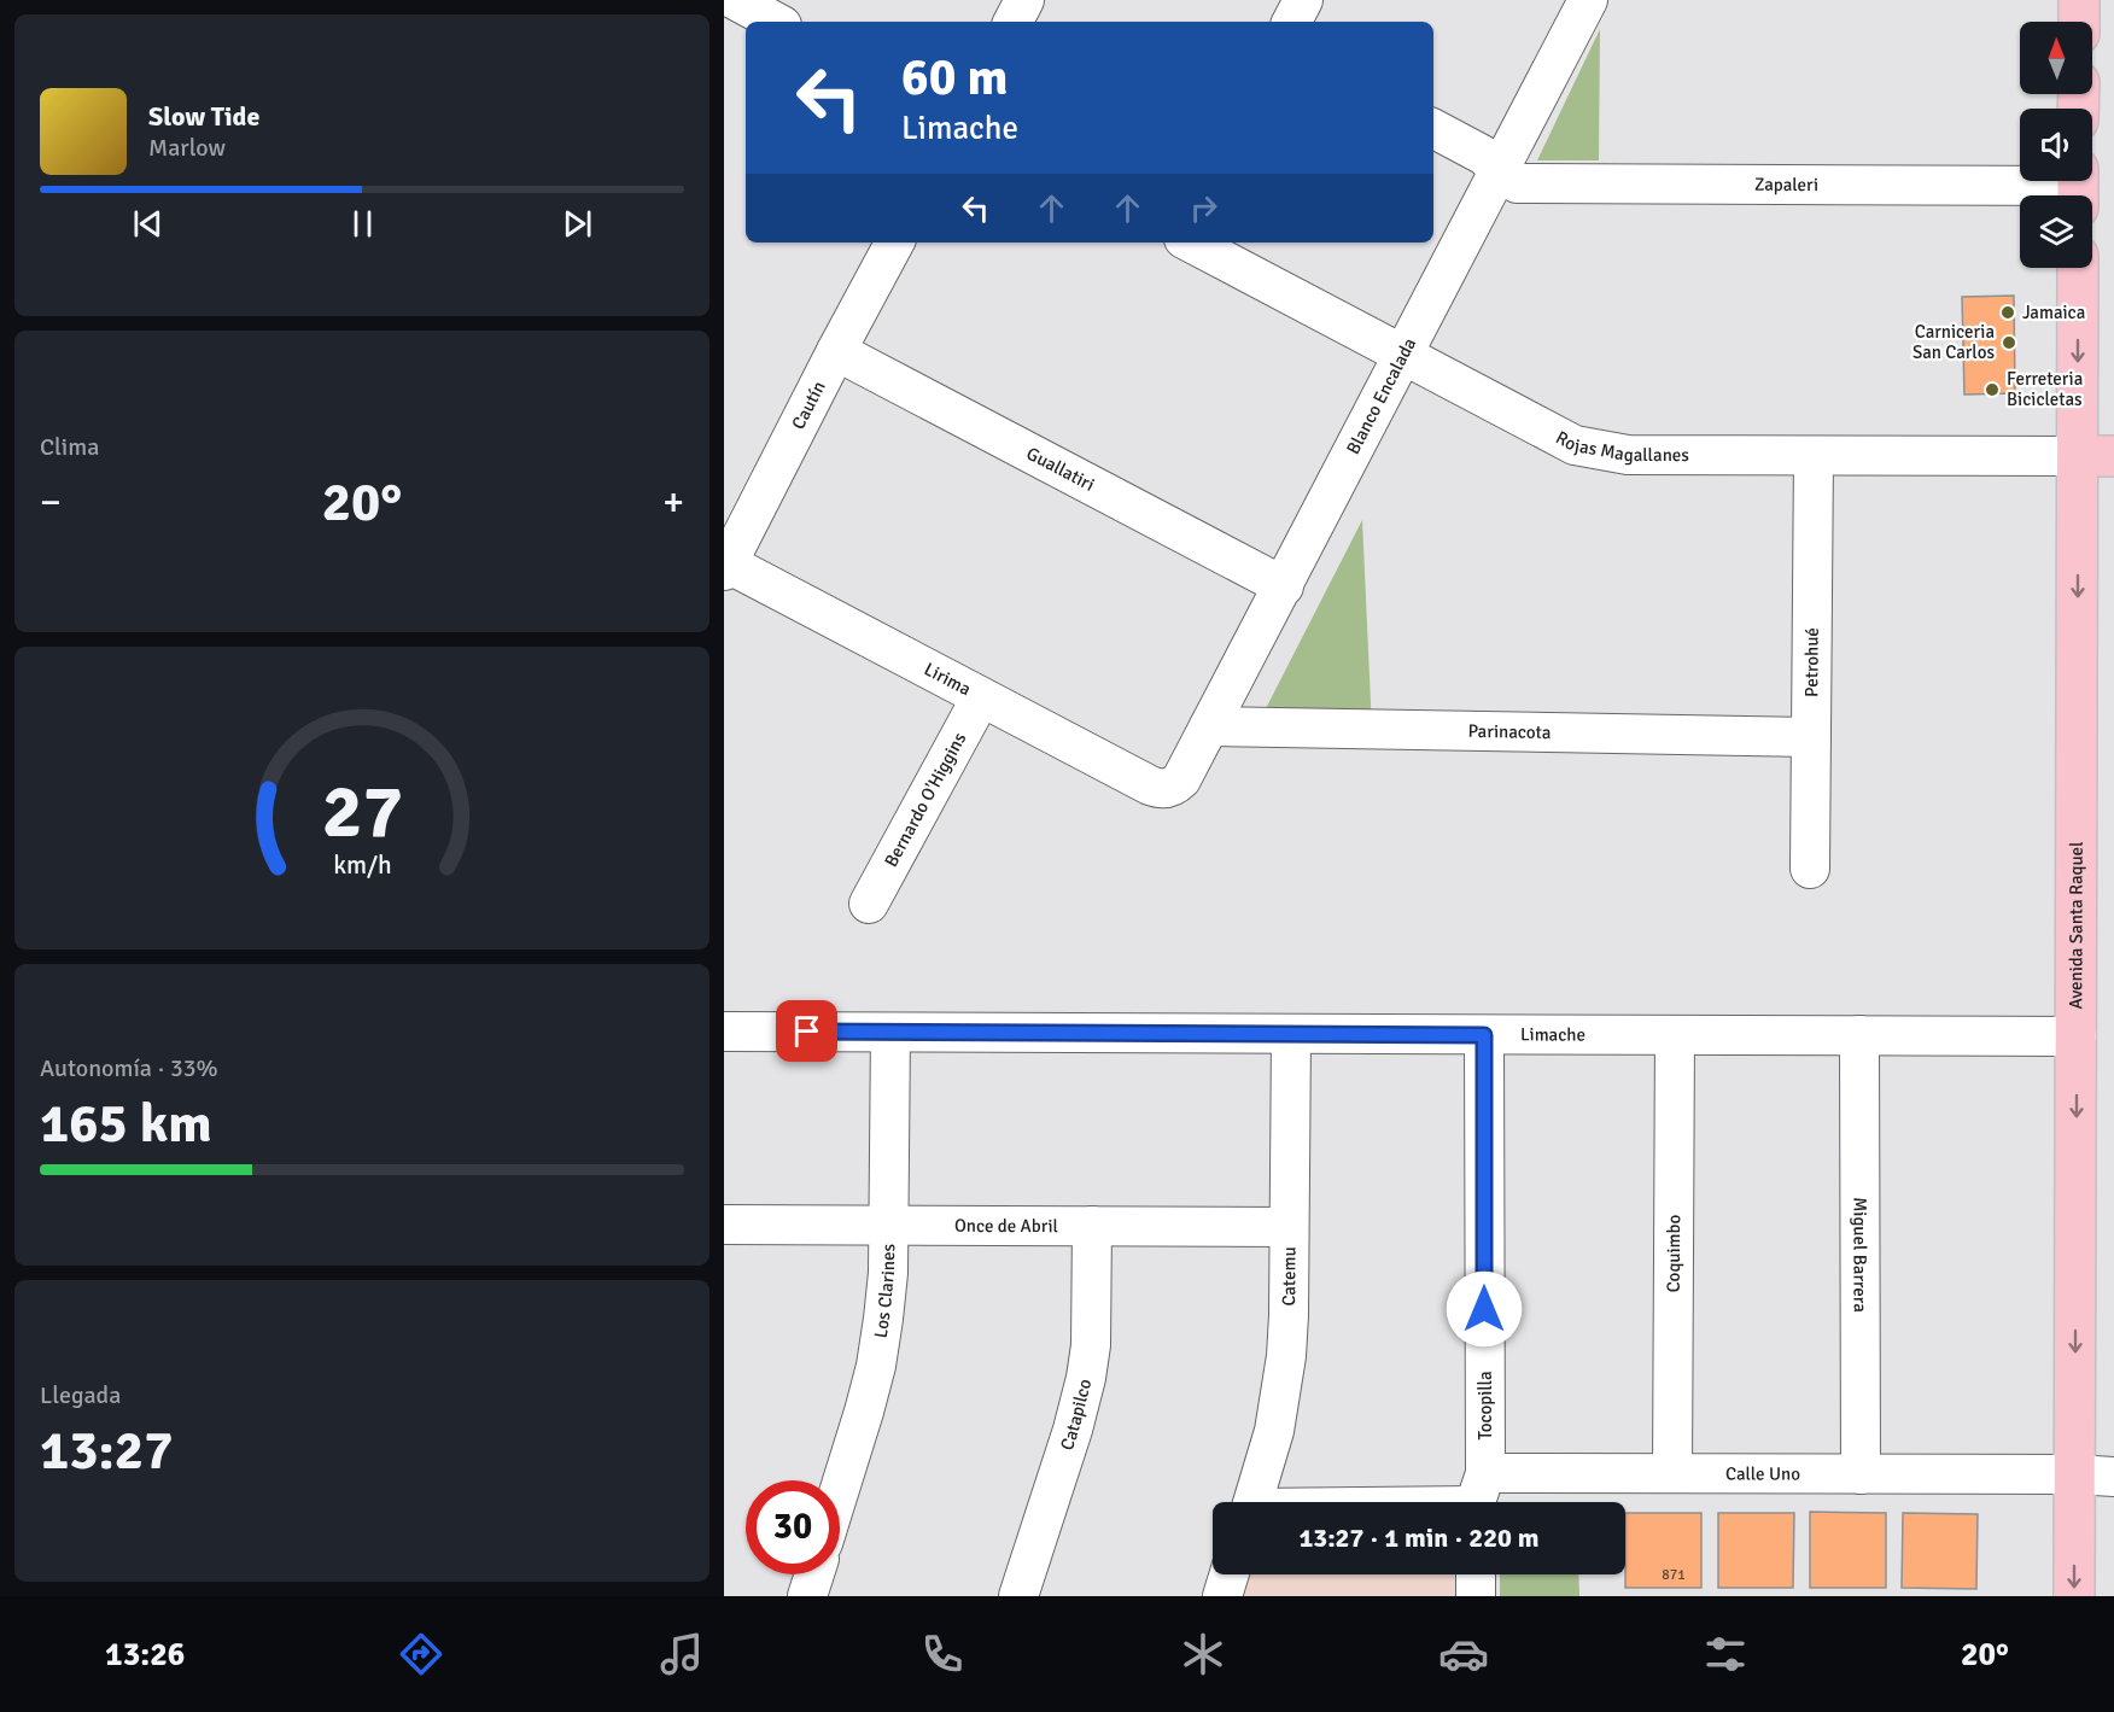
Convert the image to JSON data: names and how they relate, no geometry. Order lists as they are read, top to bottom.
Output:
{
  "streets": {
    "main road": ["Avenida Santa Raquel"],
    "street": [
      "Zapaleri",
      "Blanco Encalada",
      "Cautín",
      "Rojas Magallanes",
      "Guallatiri",
      "Petrohué",
      "Lirima",
      "Parinacota",
      "Bernardo O'Higgins",
      "Limache",
      "Once de Abril",
      "Coquimbo",
      "Miguel Barrera",
      "Catemu",
      "Los Clarines",
      "Tocopilla",
      "Catapilco",
      "Calle Uno"
    ]
  },
  "crossings": [
    ["Zapaleri", "Blanco Encalada"],
    ["Blanco Encalada", "Rojas Magallanes"],
    ["Blanco Encalada", "Guallatiri"],
    ["Blanco Encalada", "Lirima"],
    ["Blanco Encalada", "Parinacota"],
    ["Cautín", "Guallatiri"],
    ["Cautín", "Lirima"],
    ["Rojas Magallanes", "Petrohué"],
    ["Rojas Magallanes", "Avenida Santa Raquel"],
    ["Petrohué", "Parinacota"],
    ["Lirima", "Bernardo O'Higgins"],
    ["Avenida Santa Raquel", "Limache"],
    ["Avenida Santa Raquel", "Calle Uno"],
    ["Limache", "Coquimbo"],
    ["Limache", "Miguel Barrera"],
    ["Limache", "Catemu"],
    ["Limache", "Los Clarines"],
    ["Limache", "Tocopilla"],
    ["Once de Abril", "Catemu"],
    ["Once de Abril", "Los Clarines"],
    ["Once de Abril", "Catapilco"],
    ["Coquimbo", "Calle Uno"],
    ["Miguel Barrera", "Calle Uno"],
    ["Tocopilla", "Calle Uno"]
  ],
  "one_way": ["Avenida Santa Raquel"],
  "places": ["Jamaica", "Carniceria San Carlos", "Ferreteria Bicicletas"],
  "house_numbers": ["871"],
  "north": "top",
  "page": {
    "turn": ["60 m", "Limache"],
    "song": ["Slow Tide", "Marlow"],
    "tile": [
      "Clima",
      ["Autonomía · 33%", "165 km"],
      ["Llegada", "13:27"]
    ],
    "heat": ["−", "20°", "+"],
    "limit": "30",
    "trip": "13:27 · 1 min · 220 m",
    "tabs": ["13:26", "20°"],
    "gauge": ["27", "km/h"]
  }
}
